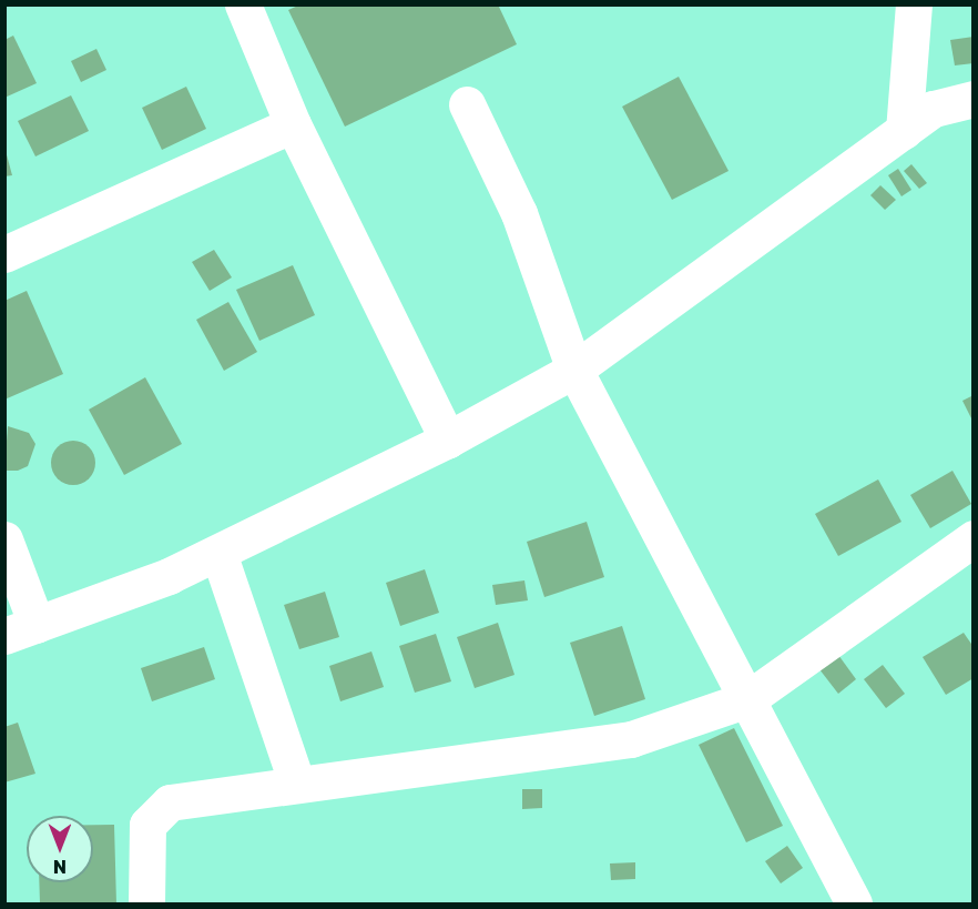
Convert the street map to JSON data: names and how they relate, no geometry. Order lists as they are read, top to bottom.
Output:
{
  "north": "bottom"
}
